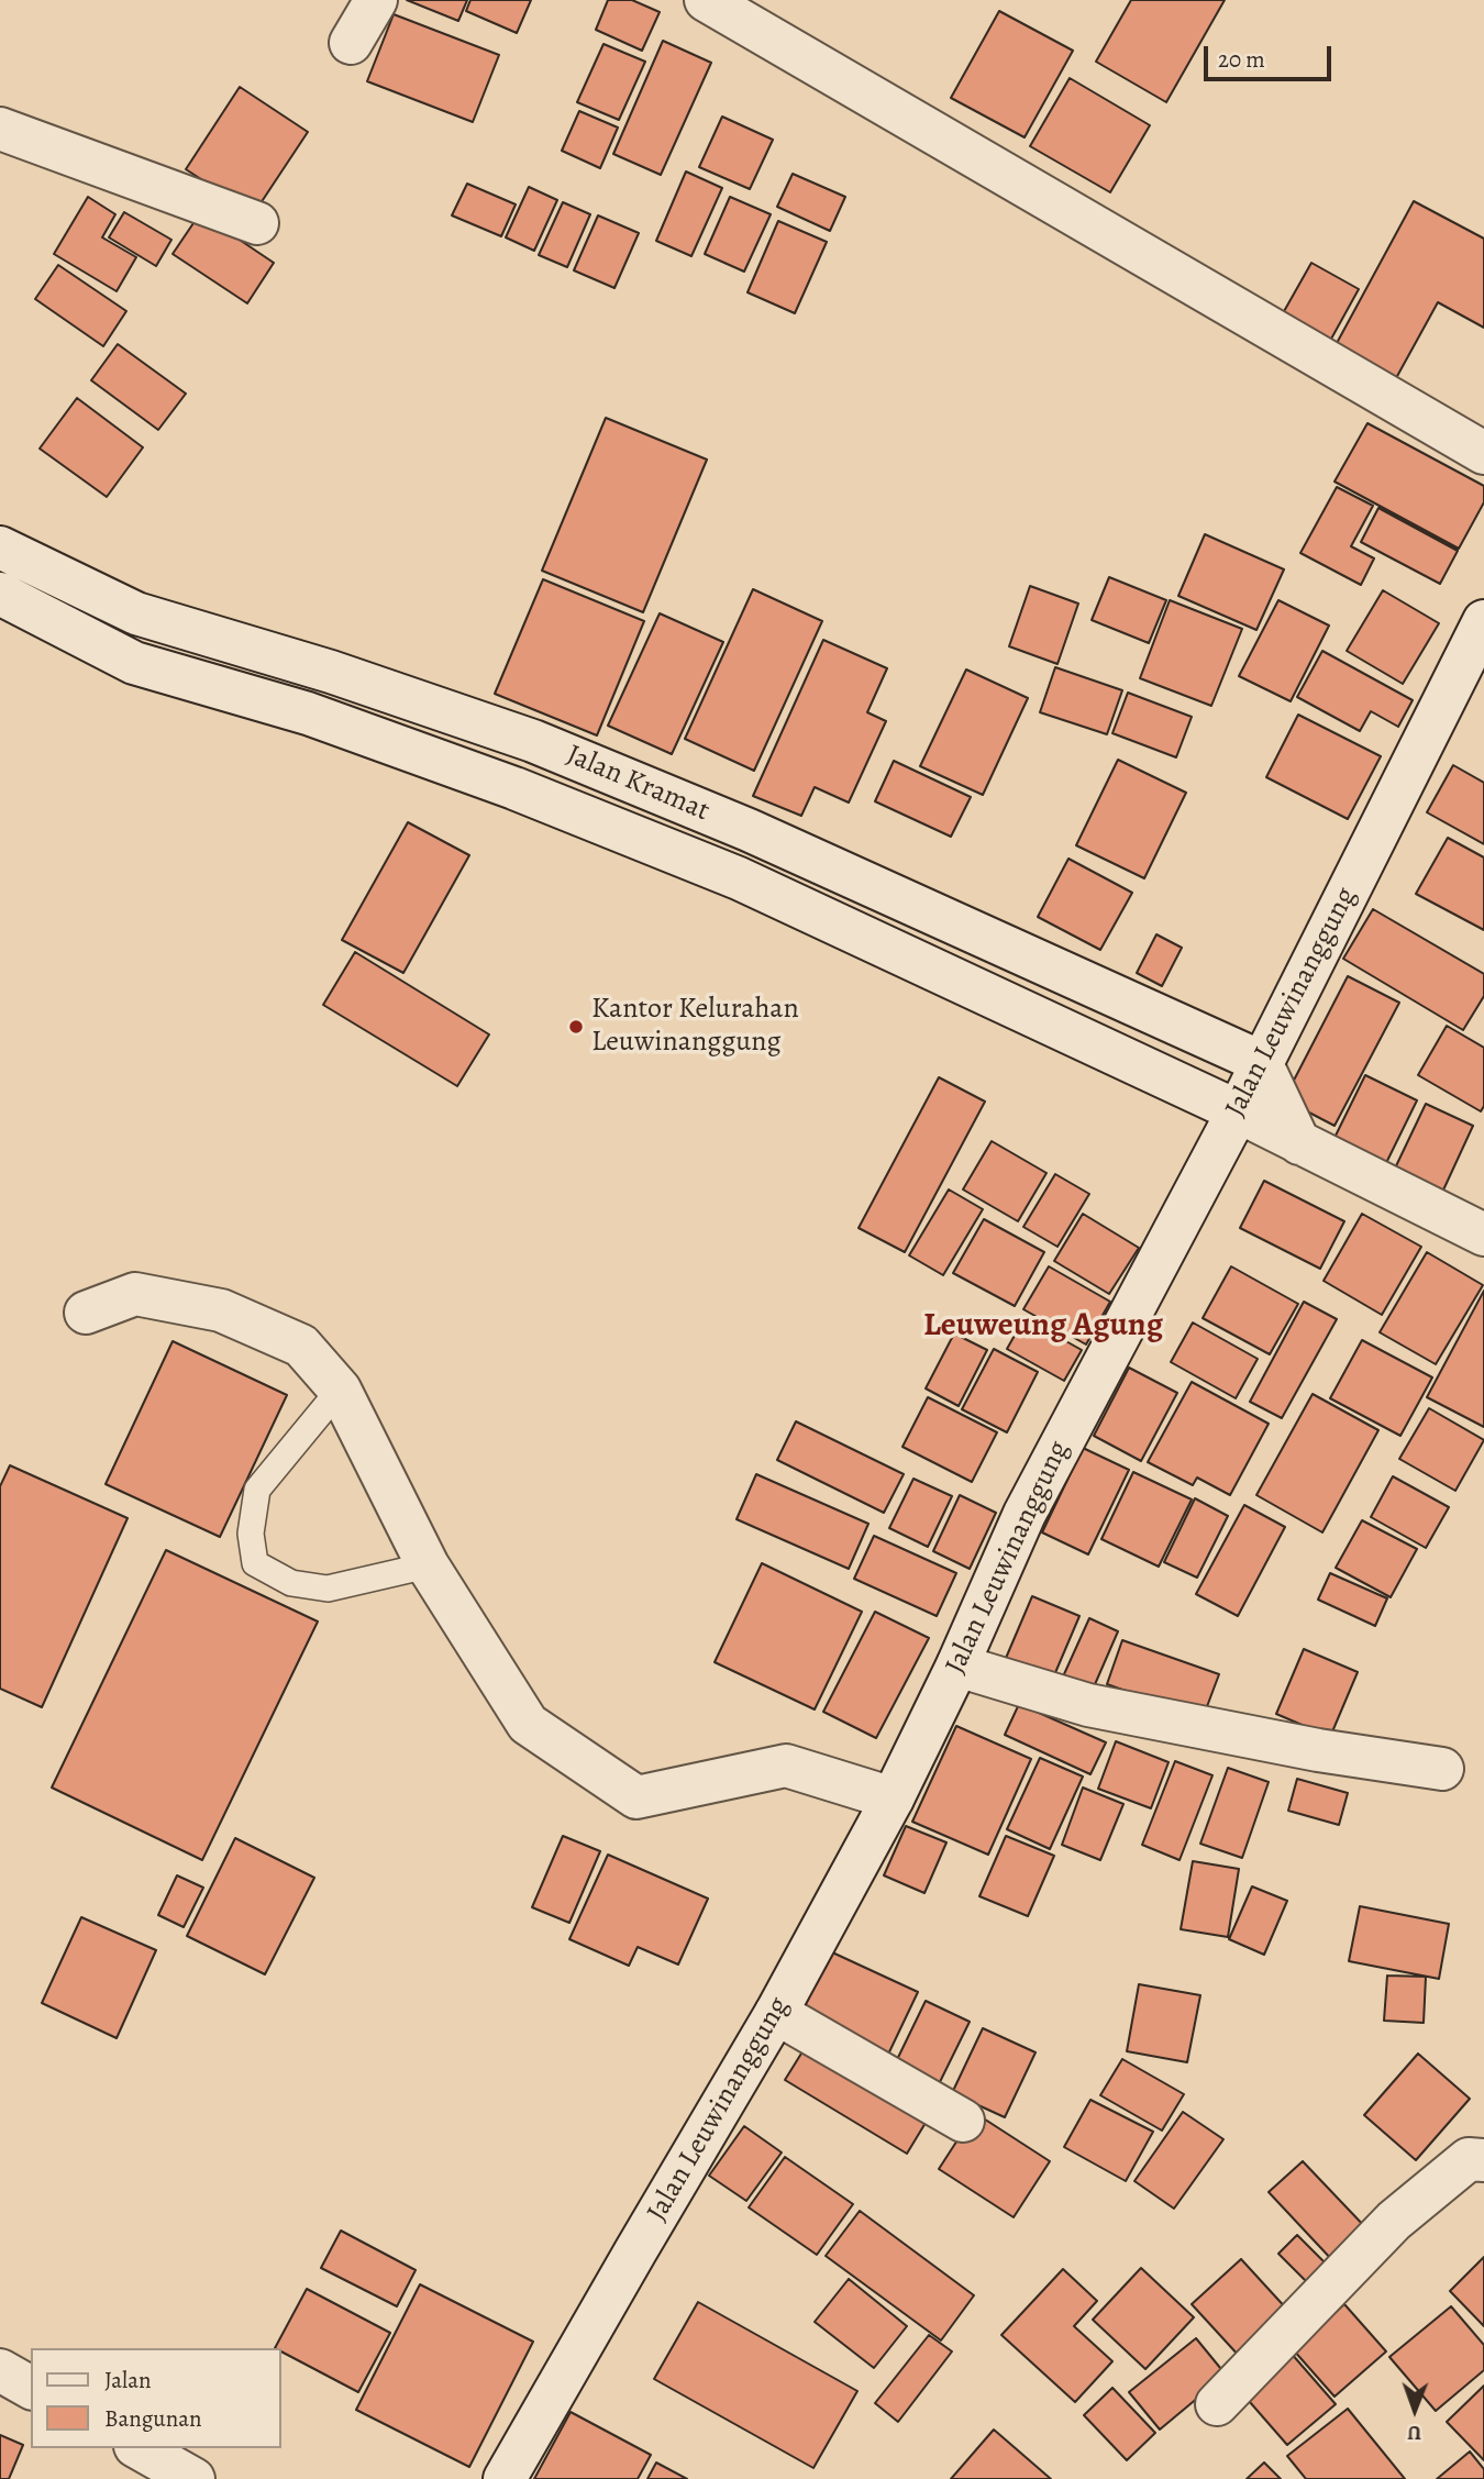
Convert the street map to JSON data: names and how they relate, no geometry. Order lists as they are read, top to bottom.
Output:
{
  "streets": {
    "main road": ["Jalan Kramat", "Jalan Leuwinanggung"]
  },
  "crossings": [
    ["Jalan Kramat", "Jalan Leuwinanggung"]
  ],
  "districts": ["Leuweung Agung"],
  "places": ["Kantor Kelurahan Leuwinanggung"],
  "legend": ["Jalan", "Bangunan"],
  "scale_bar": "20 m",
  "north": "bottom"
}
